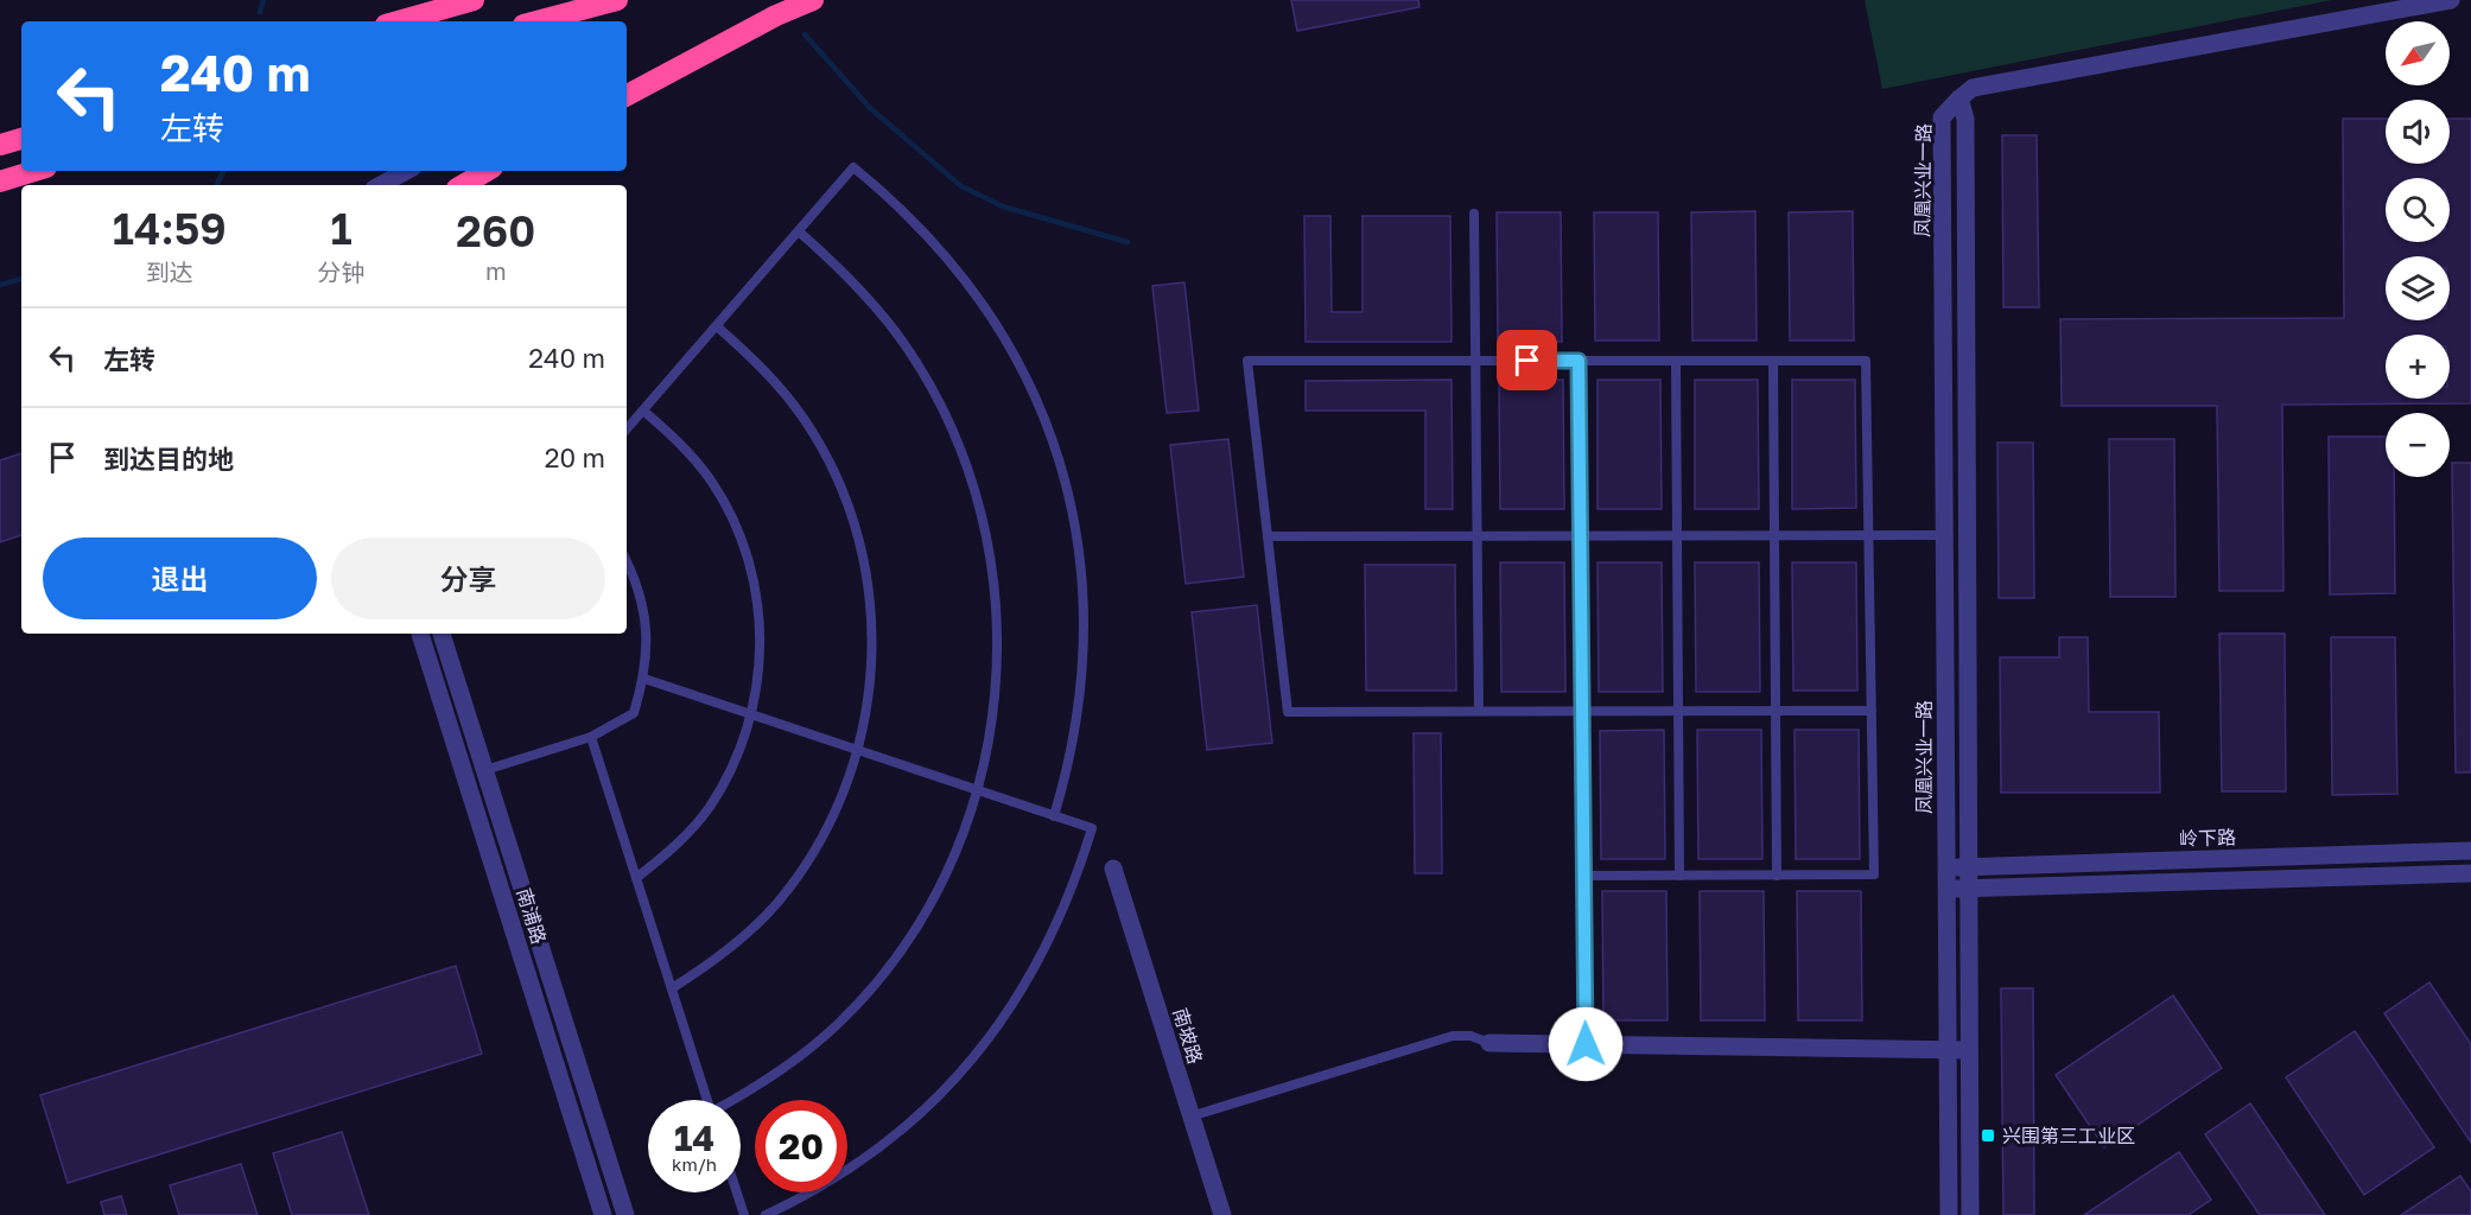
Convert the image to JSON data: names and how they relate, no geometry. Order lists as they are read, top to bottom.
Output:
{
  "streets": {
    "street": [
      "凤凰兴业一路",
      "岭下路",
      "南浦路",
      "南坡路"
    ]
  },
  "crossings": [
    ["凤凰兴业一路", "岭下路"]
  ],
  "places": {
    "transit": ["兴围第三工业区"]
  },
  "north": "bottom left",
  "page": {
    "map_buttons": ["+", "−"],
    "turn": ["240 m", "左转"],
    "eta": [
      "14:59",
      "到达",
      "1",
      "分钟",
      "260",
      "m"
    ],
    "list": [
      {
        "name": "左转",
        "value": "240 m"
      },
      {
        "name": "到达目的地",
        "value": "20 m"
      }
    ],
    "buttons": ["退出", "分享"],
    "speed": "14 km/h",
    "limit": "20"
  }
}
